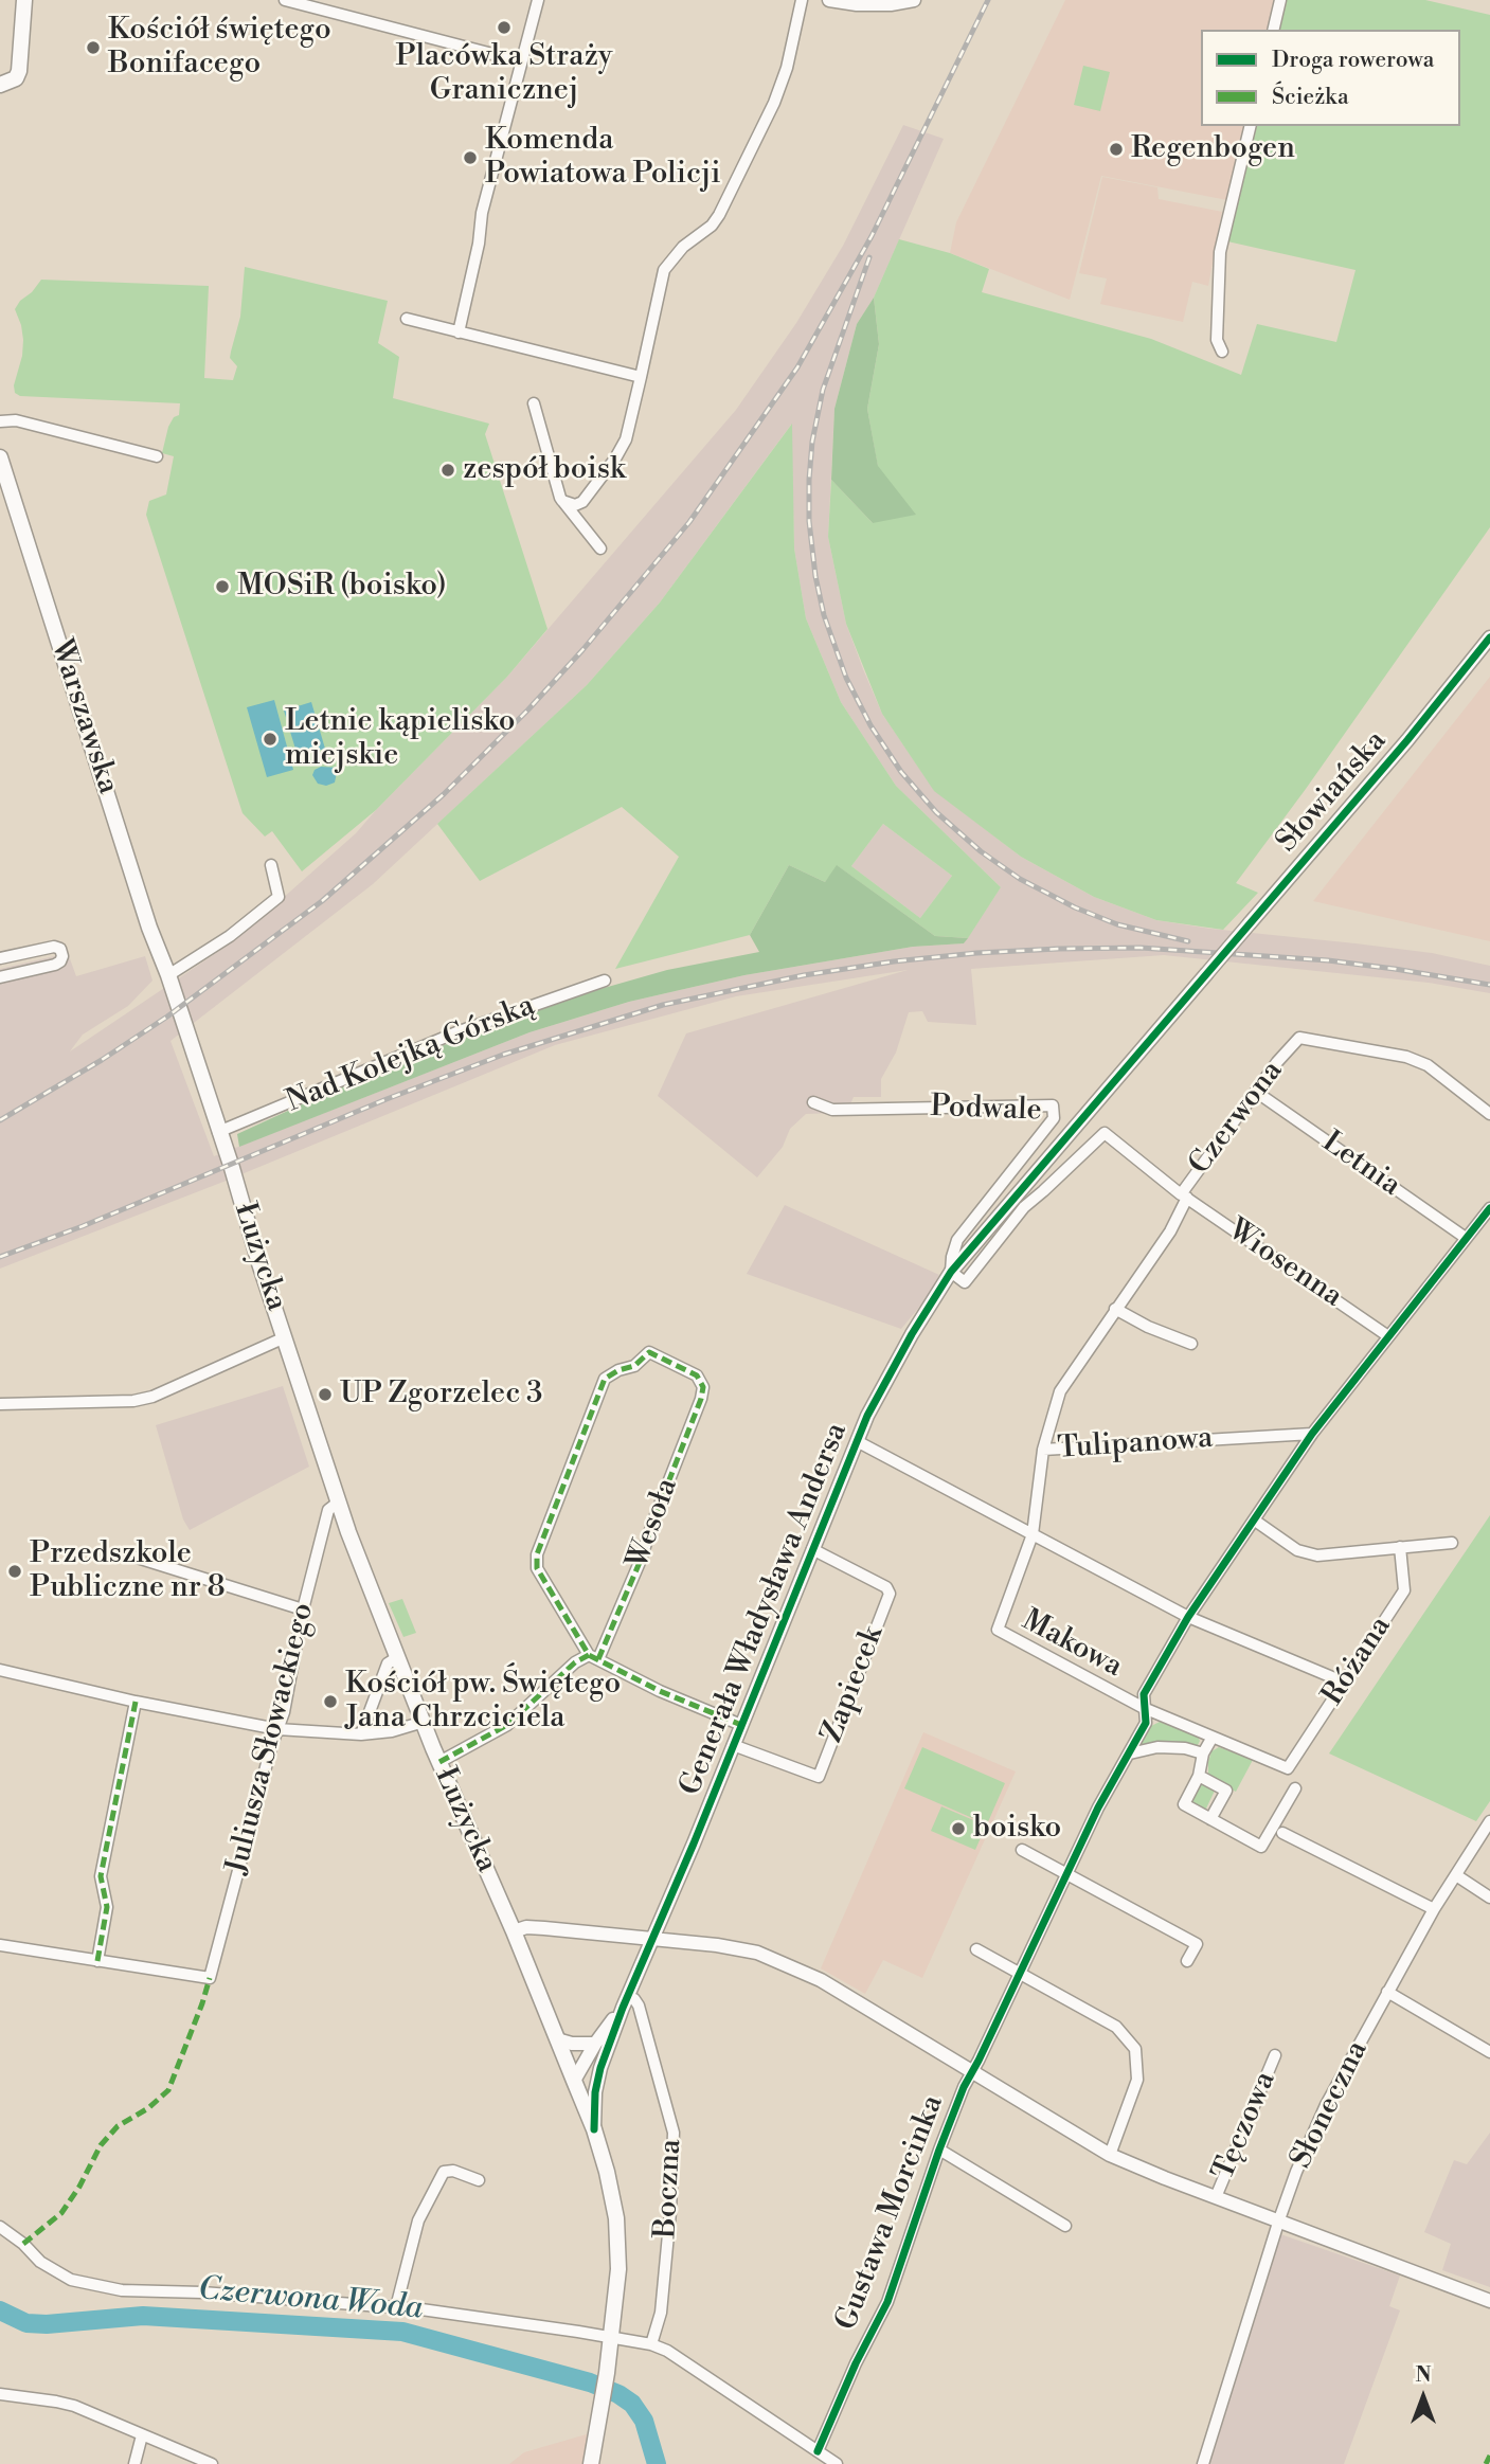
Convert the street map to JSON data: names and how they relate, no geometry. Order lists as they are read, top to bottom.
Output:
{
  "streets": {
    "main road": ["Warszawska", "Łużycka"],
    "street": [
      "Słowiańska",
      "Nad Kolejką Górską",
      "Podwale",
      "Czerwona",
      "Letnia",
      "Wiosenna",
      "Tulipanowa",
      "Wesoła",
      "Generała Władysława Andersa",
      "Makowa",
      "Różana",
      "Zapiecek",
      "Juliusza Słowackiego",
      "Słoneczna",
      "Tęczowa",
      "Boczna",
      "Gustawa Morcinka"
    ]
  },
  "crossings": [
    ["Warszawska", "Łużycka"],
    ["Słowiańska", "Generała Władysława Andersa"],
    ["Nad Kolejką Górską", "Łużycka"],
    ["Podwale", "Czerwona"],
    ["Podwale", "Generała Władysława Andersa"],
    ["Czerwona", "Letnia"],
    ["Czerwona", "Wiosenna"],
    ["Czerwona", "Generała Władysława Andersa"],
    ["Letnia", "Gustawa Morcinka"],
    ["Łużycka", "Generała Władysława Andersa"],
    ["Łużycka", "Juliusza Słowackiego"],
    ["Wiosenna", "Gustawa Morcinka"],
    ["Tulipanowa", "Makowa"],
    ["Tulipanowa", "Gustawa Morcinka"],
    ["Generała Władysława Andersa", "Zapiecek"],
    ["Generała Władysława Andersa", "Boczna"],
    ["Makowa", "Różana"],
    ["Makowa", "Gustawa Morcinka"]
  ],
  "water": ["Czerwona Woda"],
  "places": [
    "Placówka Straży Granicznej",
    "Kościół świętego Bonifacego",
    "Regenbogen",
    "Komenda Powiatowa Policji",
    "zespół boisk",
    "MOSiR (boisko)",
    "Letnie kąpielisko miejskie",
    "UP Zgorzelec 3",
    "Przedszkole Publiczne nr 8",
    "Kościół pw. Świętego Jana Chrzciciela",
    "boisko"
  ],
  "legend": ["Droga rowerowa", "Ścieżka"],
  "north": "top"
}
